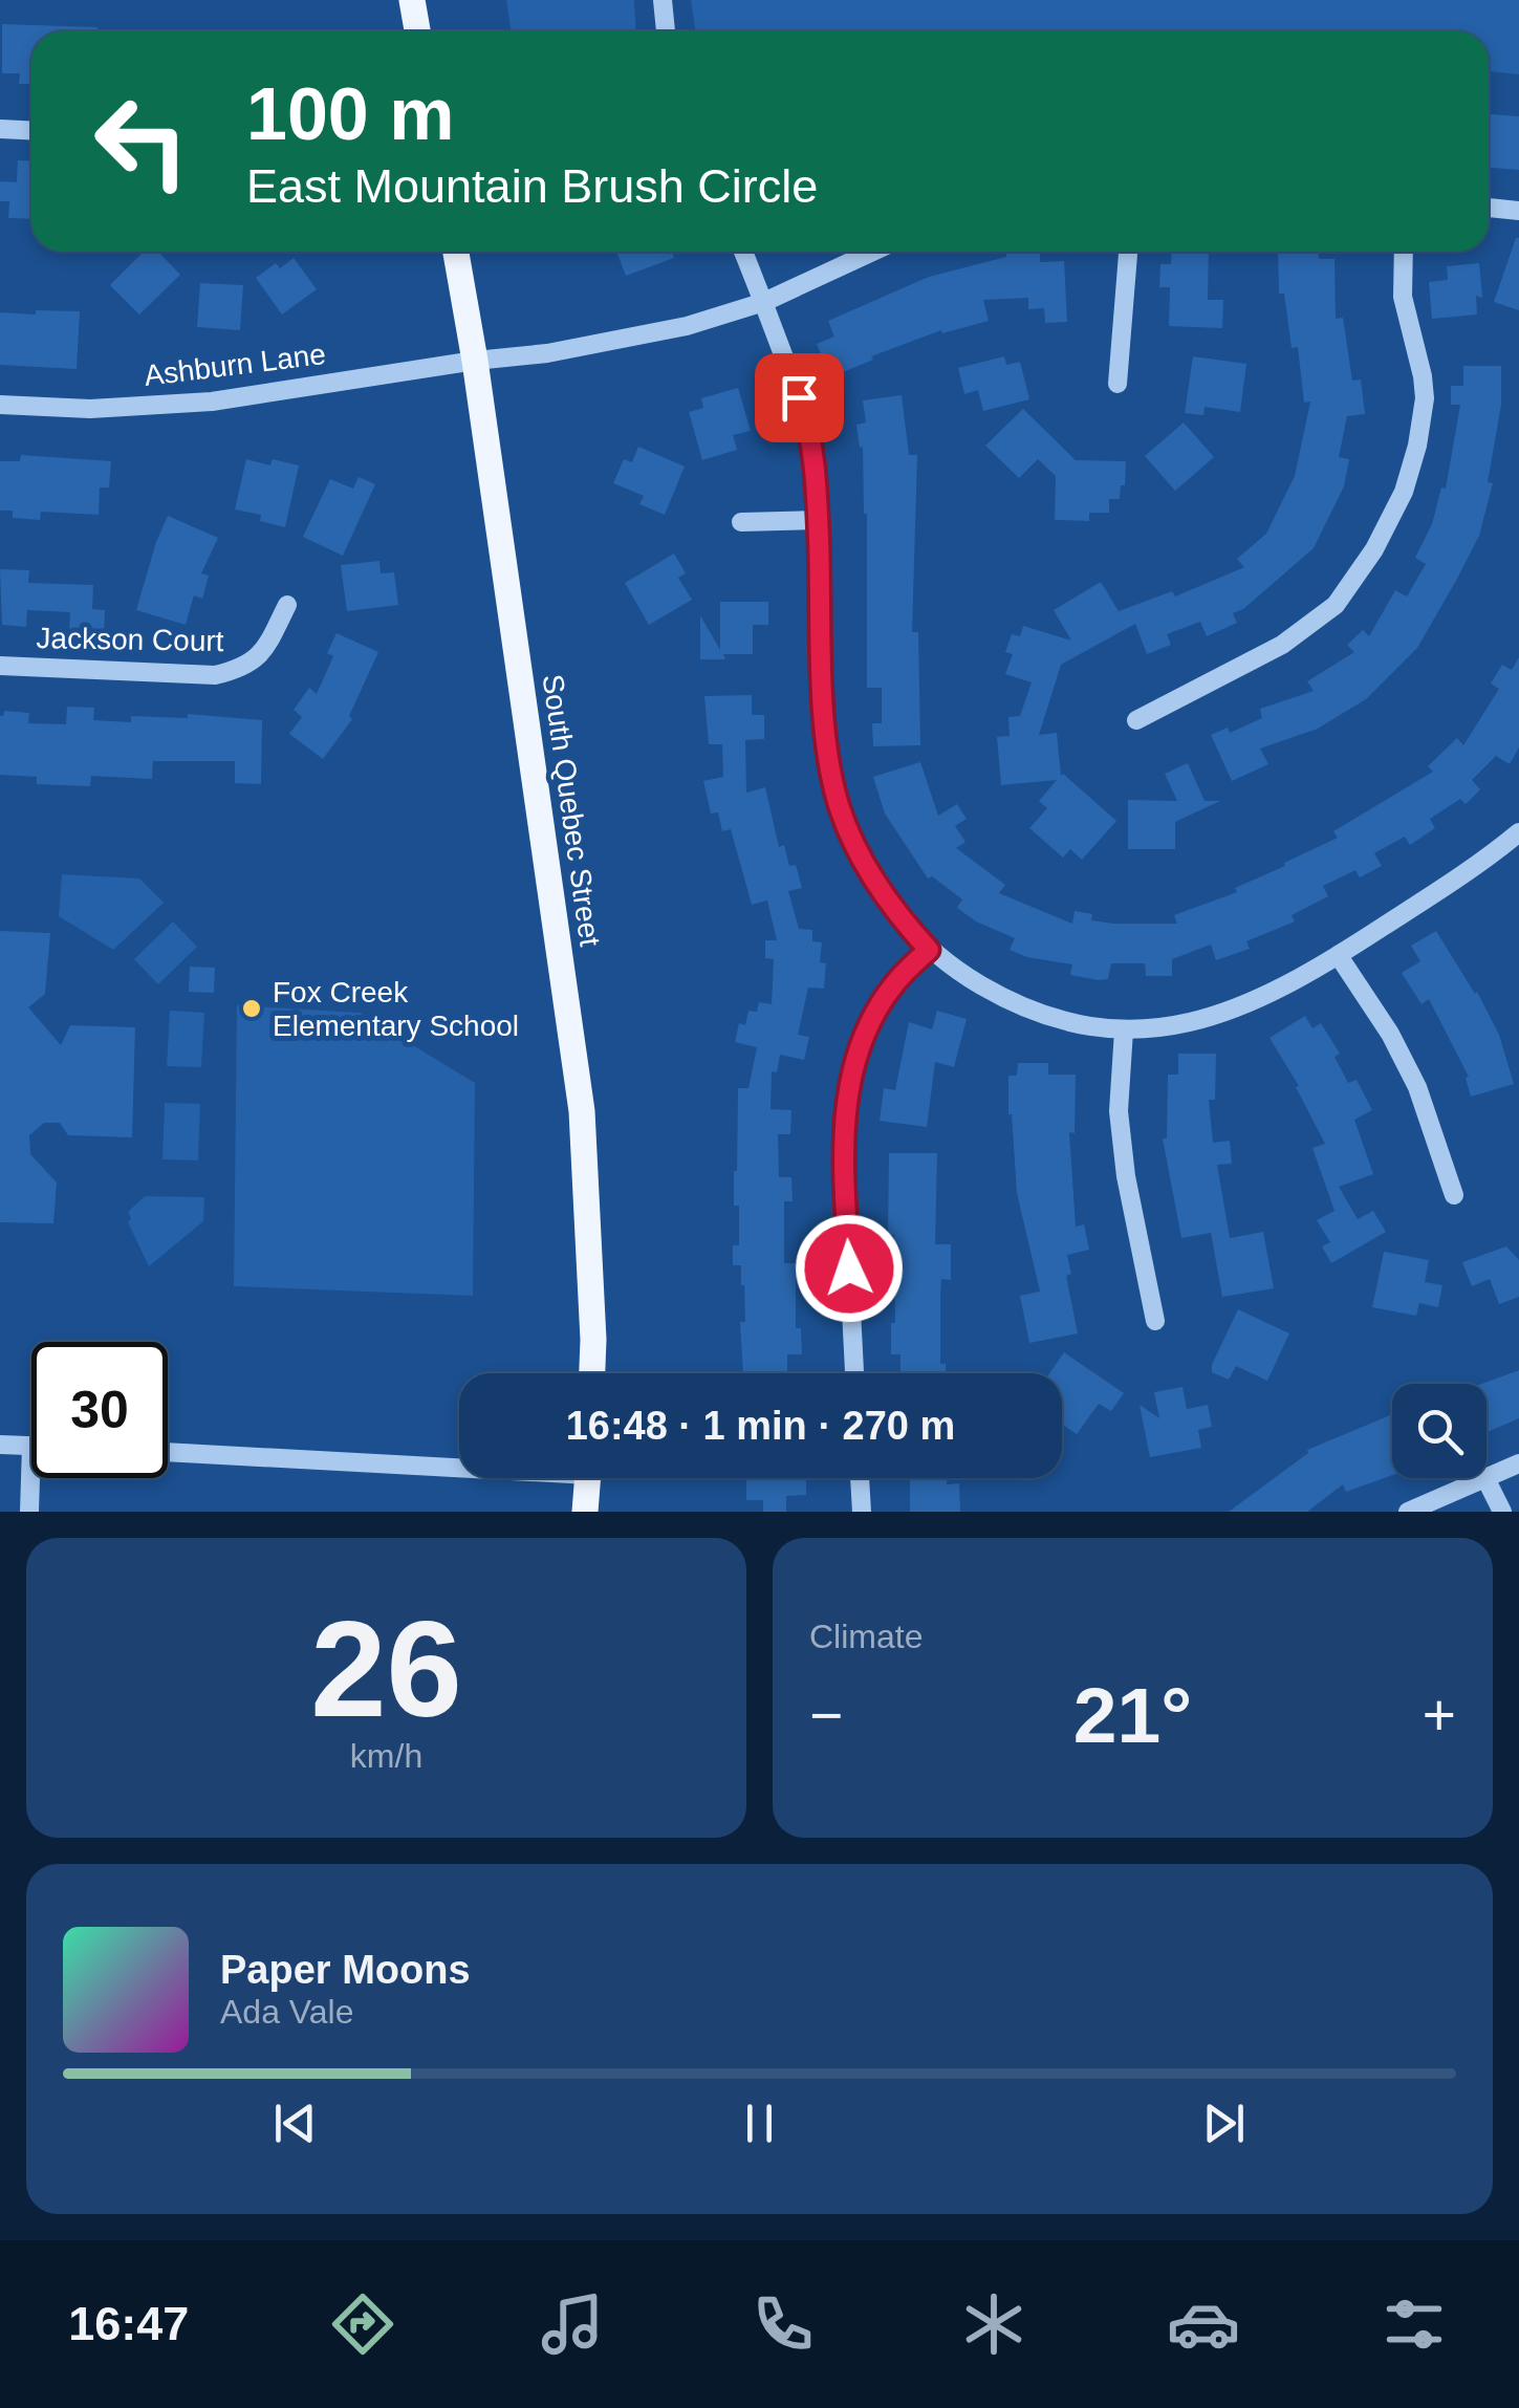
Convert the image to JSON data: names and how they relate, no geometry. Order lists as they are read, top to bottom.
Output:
{
  "streets": {
    "main road": ["South Quebec Street"],
    "street": ["Ashburn Lane", "Jackson Court"]
  },
  "crossings": [
    ["Ashburn Lane", "South Quebec Street"]
  ],
  "places": ["Fox Creek Elementary School"],
  "page": {
    "turn": ["100 m", "East Mountain Brush Circle"],
    "limit": "30",
    "trip": "16:48 · 1 min · 270 m",
    "tile": [
      ["26", "km/h"],
      "Climate"
    ],
    "heat": ["−", "21°", "+"],
    "song": ["Paper Moons", "Ada Vale"],
    "tabs": "16:47"
  }
}
